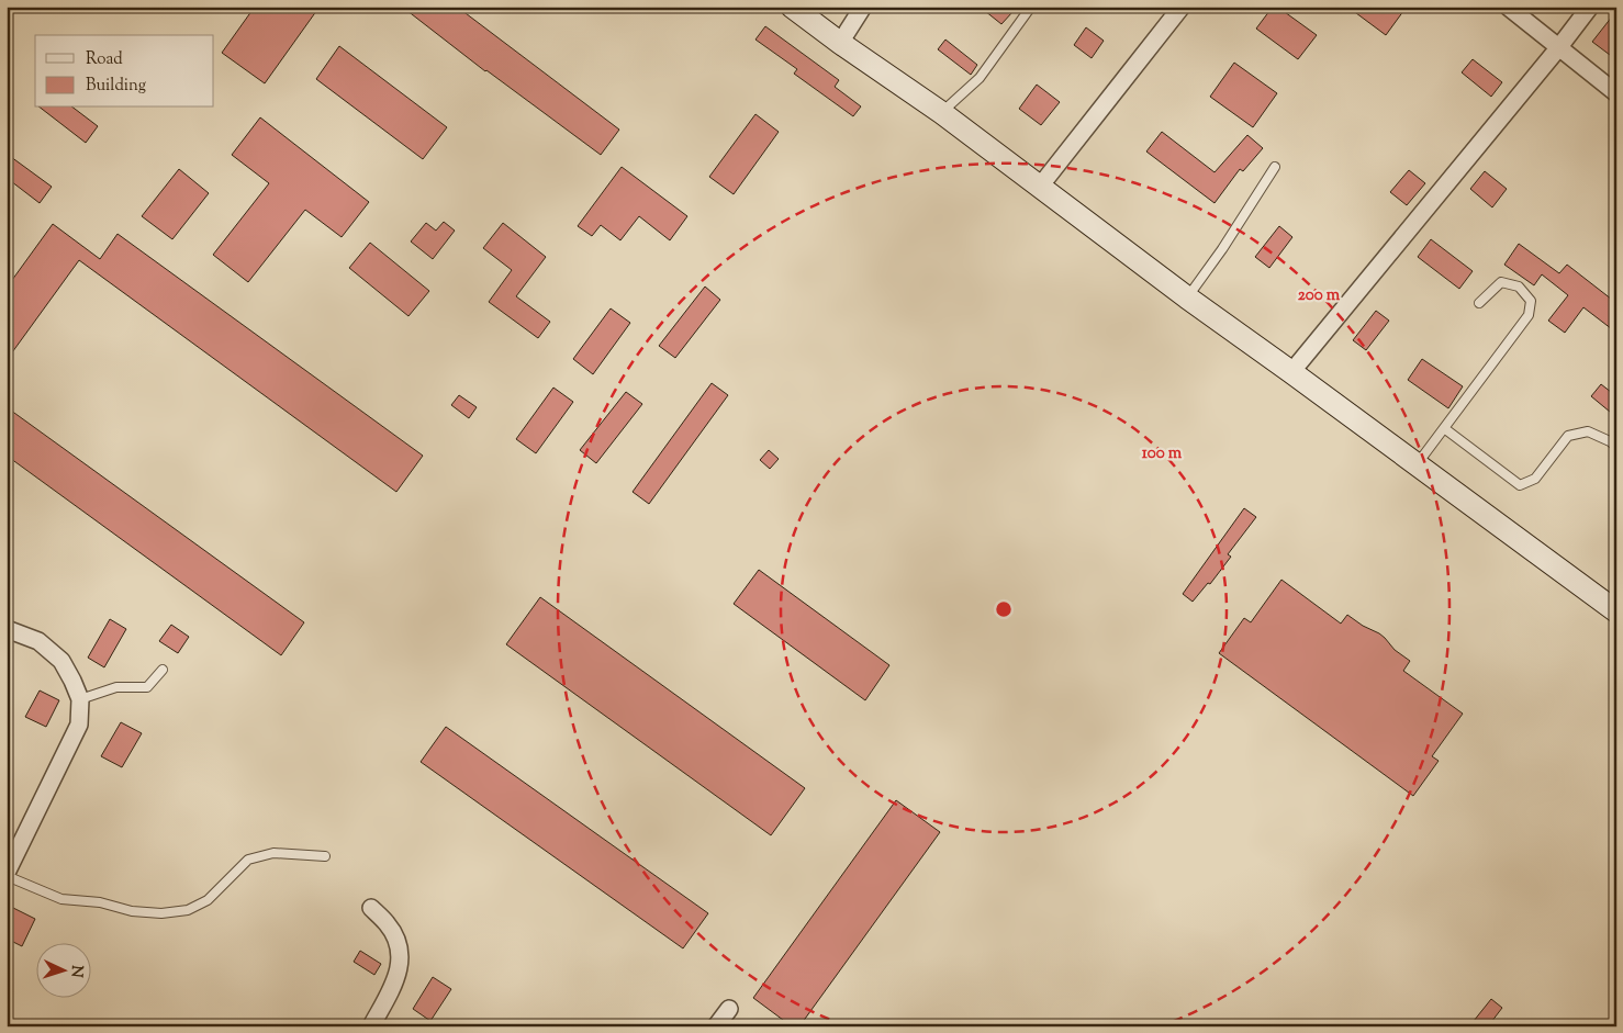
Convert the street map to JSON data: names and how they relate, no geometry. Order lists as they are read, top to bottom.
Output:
{
  "legend": ["Road", "Building"],
  "north": "right",
  "rings": ["200 m", "100 m"]
}
